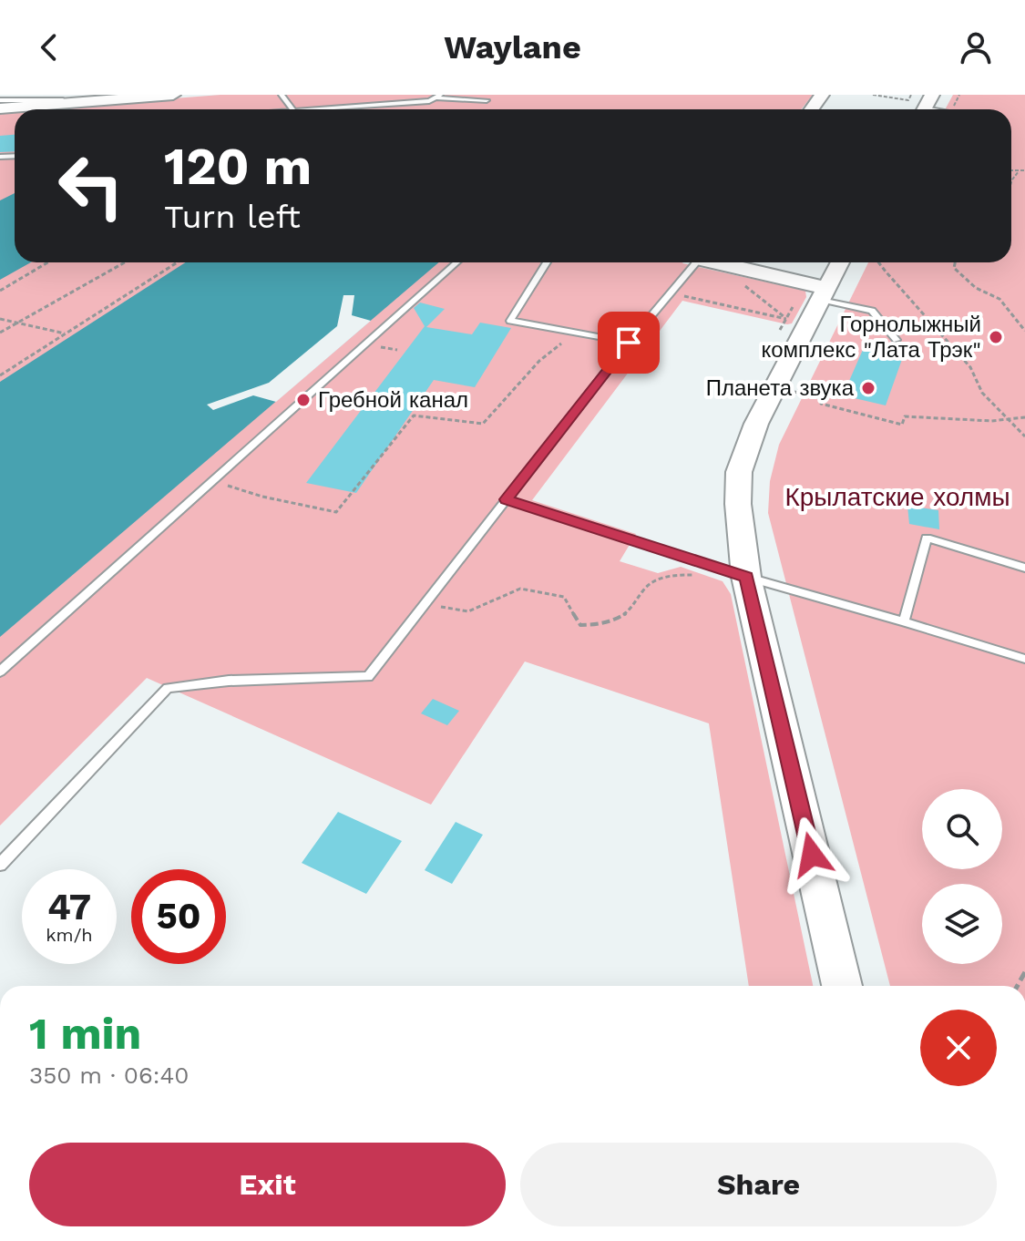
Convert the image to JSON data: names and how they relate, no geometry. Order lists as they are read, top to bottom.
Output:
{
  "parks": ["Крылатские холмы"],
  "places": ["Горнолыжный комплекс \"Лата Трэк\"", "Планета звука", "Гребной канал"],
  "page": {
    "header": "Waylane",
    "turn": ["120 m", "Turn left"],
    "speed": "47 km/h",
    "limit": "50",
    "heading": ["1 min", "350 m · 06:40"],
    "buttons": ["Exit", "Share"]
  }
}
